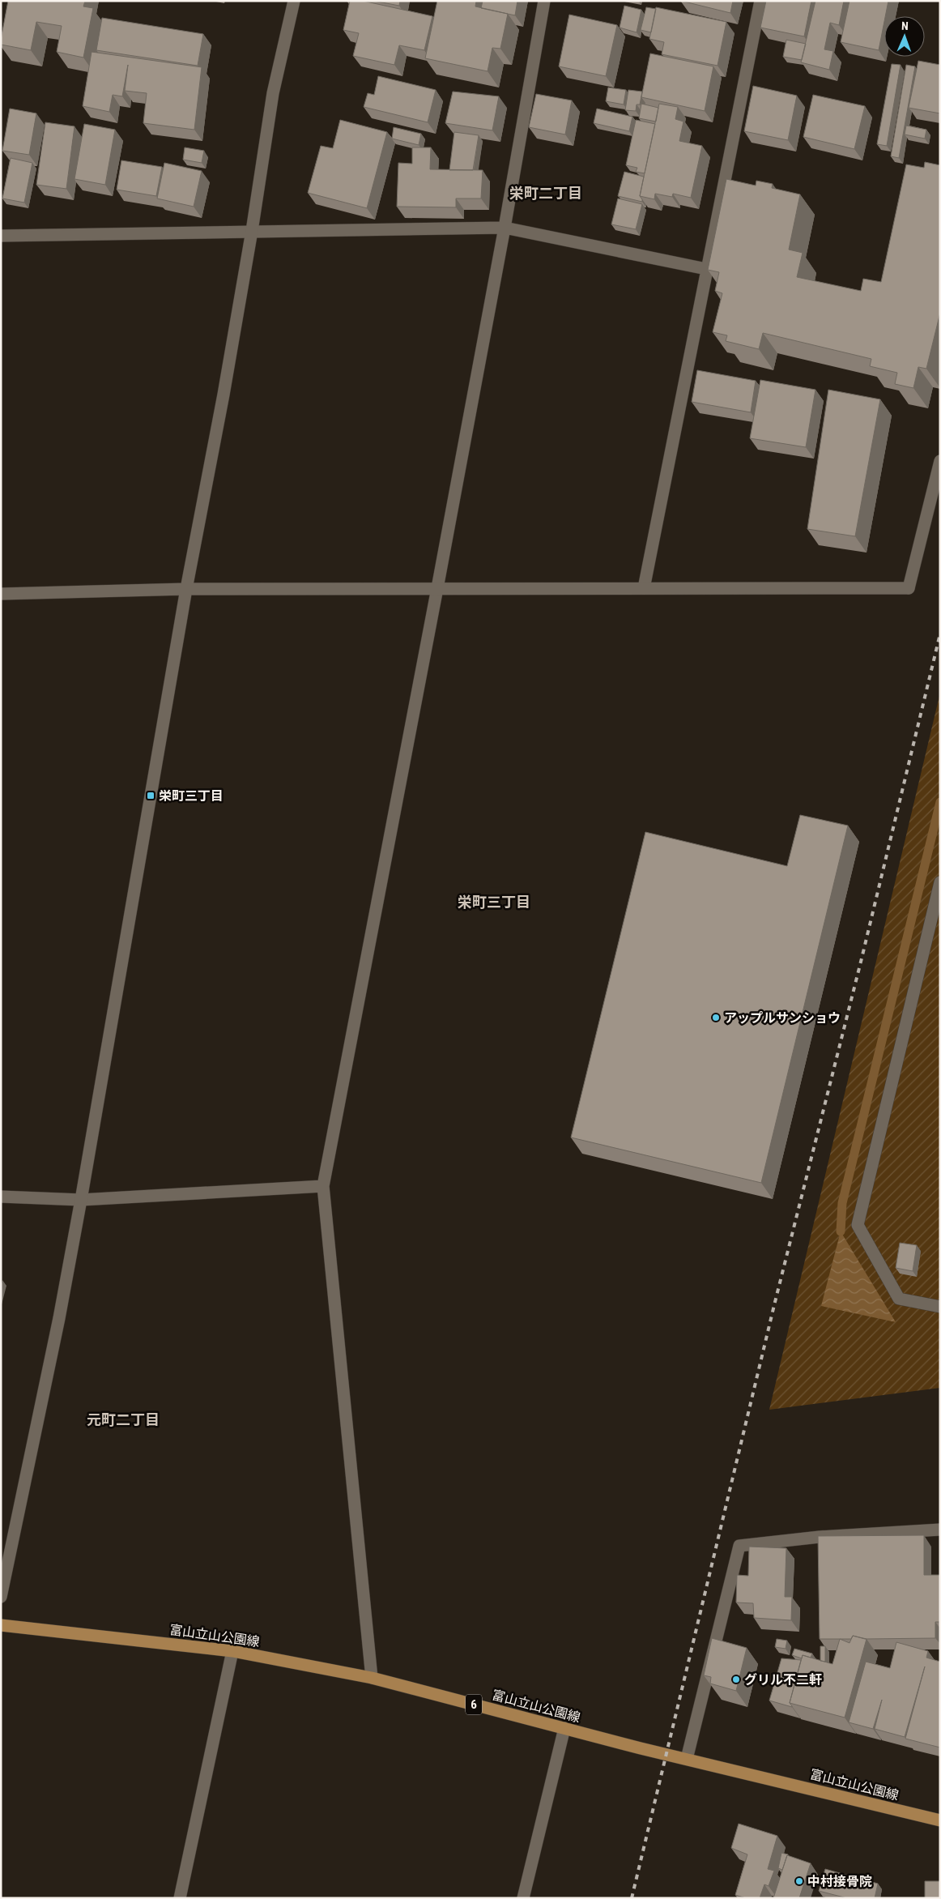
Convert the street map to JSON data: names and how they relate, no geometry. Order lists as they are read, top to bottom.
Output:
{
  "streets": {
    "main road": ["富山立山公園線", "6"]
  },
  "districts": ["栄町二丁目", "栄町三丁目", "元町二丁目"],
  "places": {
    "transit": ["栄町三丁目"],
    "other": ["アップルサンショウ", "グリル不二軒", "中村接骨院"]
  },
  "north": "top"
}
